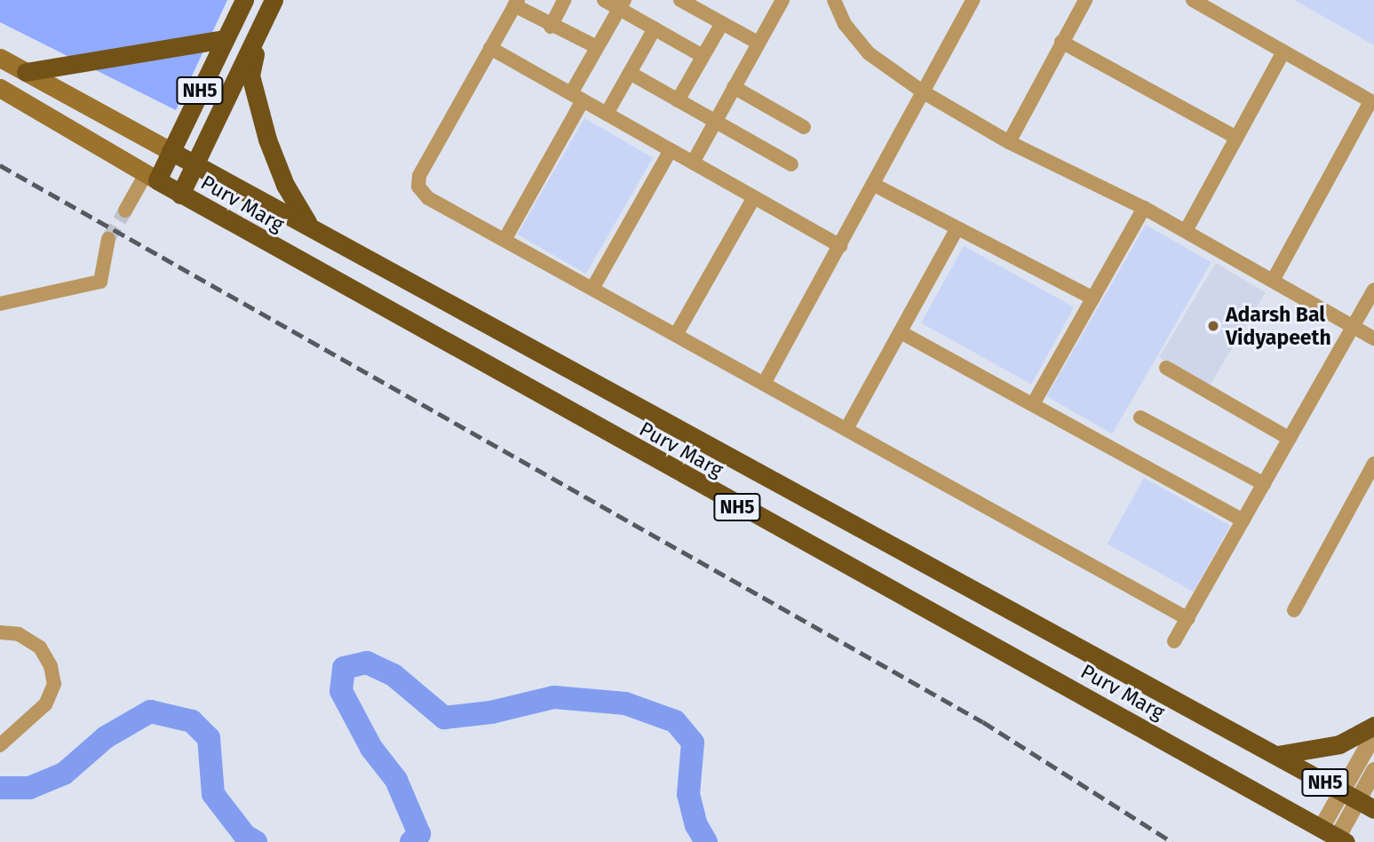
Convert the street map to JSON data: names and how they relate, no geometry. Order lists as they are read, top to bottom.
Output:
{
  "streets": {
    "highway": ["NH5", "Purv Marg"]
  },
  "crossings": [
    ["NH5", "Purv Marg"]
  ],
  "places": ["Adarsh Bal Vidyapeeth"]
}
